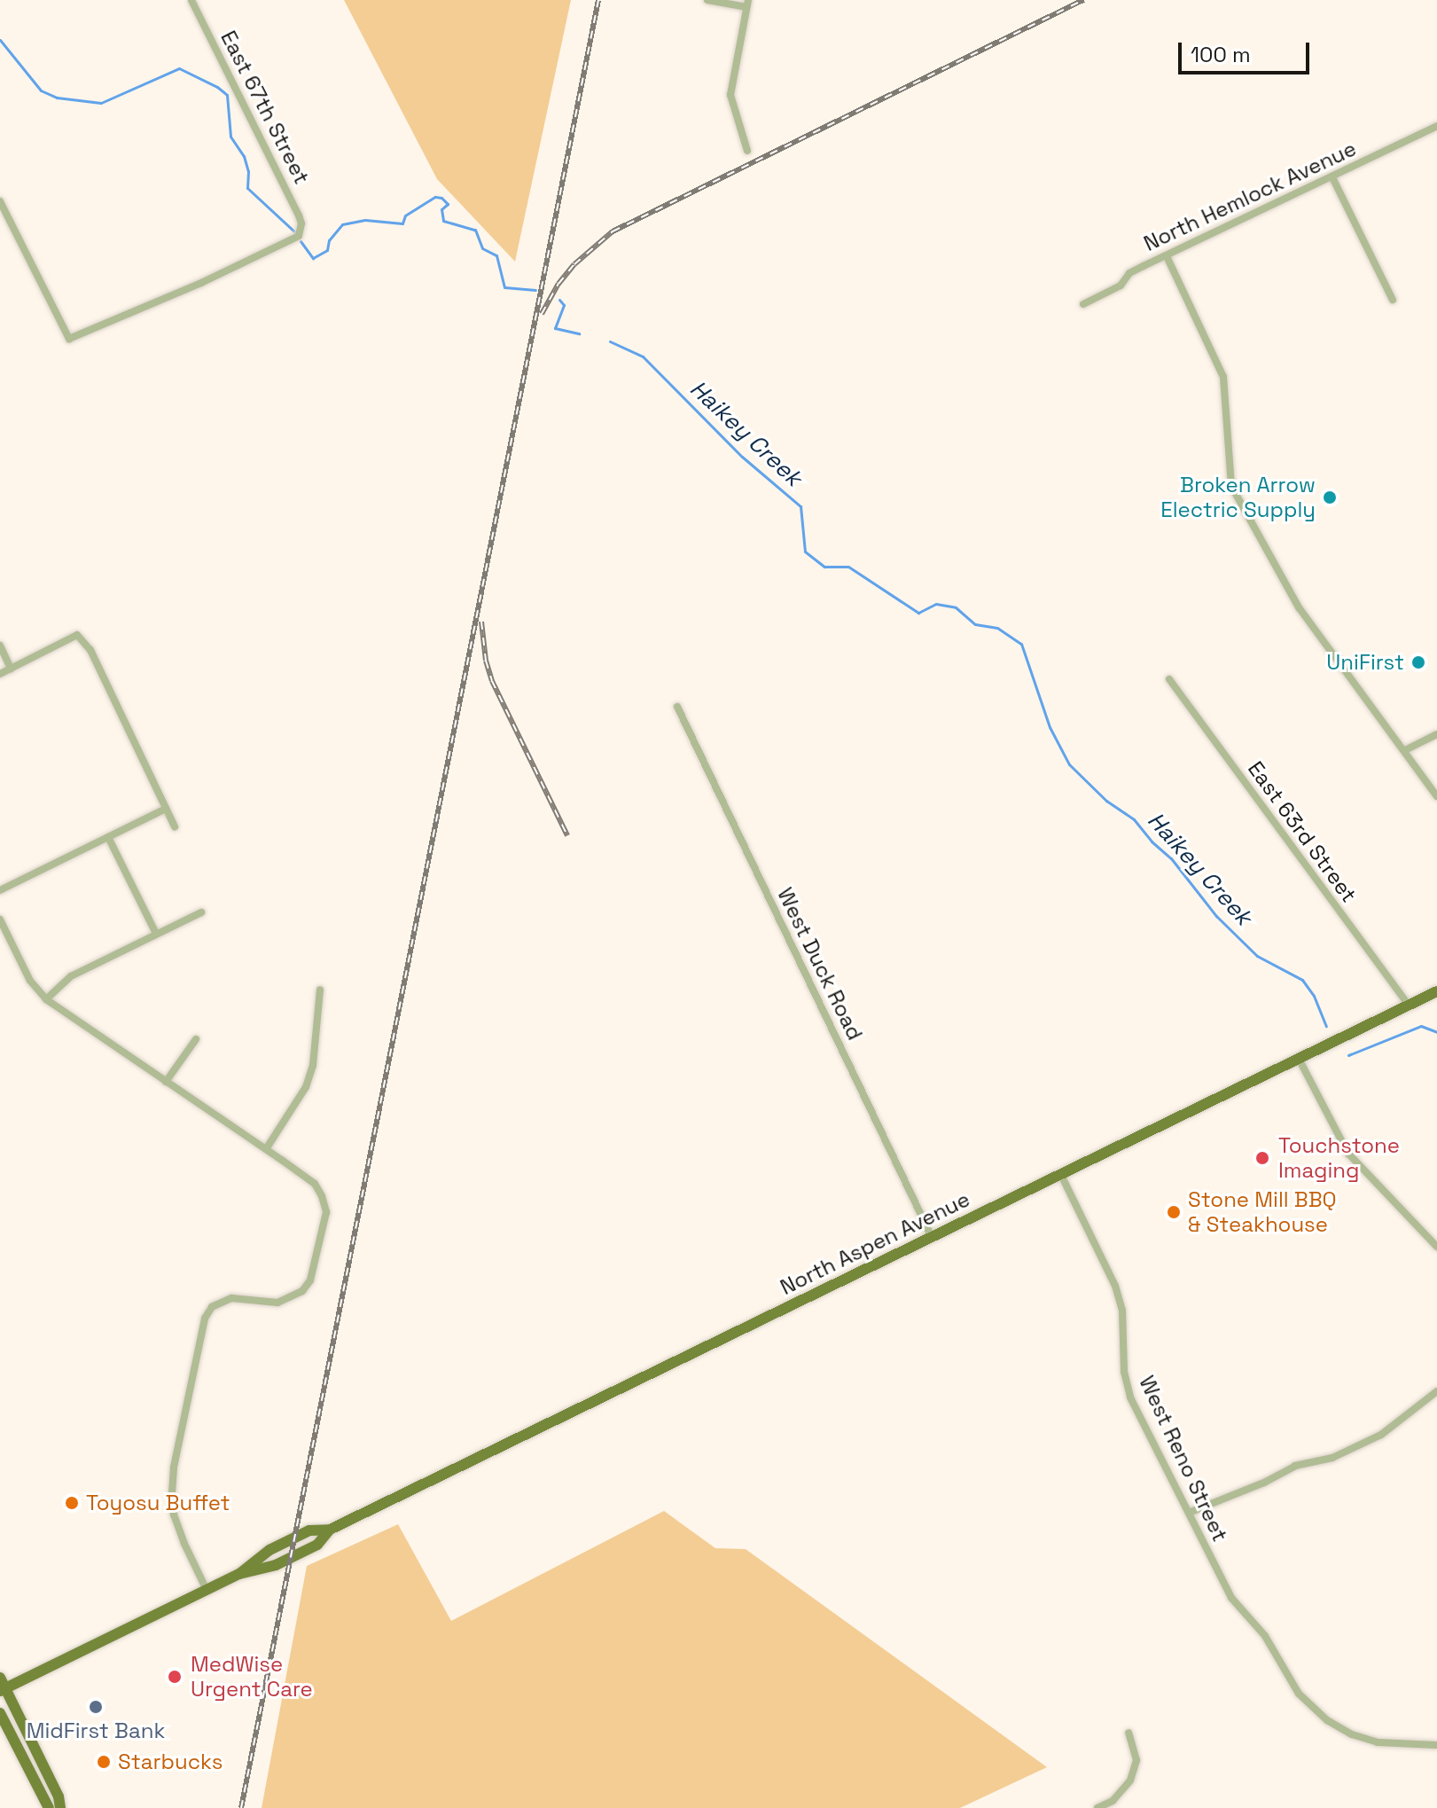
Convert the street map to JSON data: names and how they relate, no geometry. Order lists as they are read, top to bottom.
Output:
{
  "streets": {
    "main road": ["North Aspen Avenue"],
    "street": [
      "East 67th Street",
      "North Hemlock Avenue",
      "East 63rd Street",
      "West Duck Road",
      "West Reno Street"
    ]
  },
  "crossings": [
    ["East 63rd Street", "North Aspen Avenue"],
    ["West Duck Road", "North Aspen Avenue"],
    ["North Aspen Avenue", "West Reno Street"]
  ],
  "water": ["Haikey Creek"],
  "places": [
    "Broken Arrow Electric Supply",
    "UniFirst",
    "Touchstone Imaging",
    "Stone Mill BBQ & Steakhouse",
    "Toyosu Buffet",
    "MedWise Urgent Care",
    "MidFirst Bank",
    "Starbucks"
  ],
  "scale_bar": "100 m"
}
